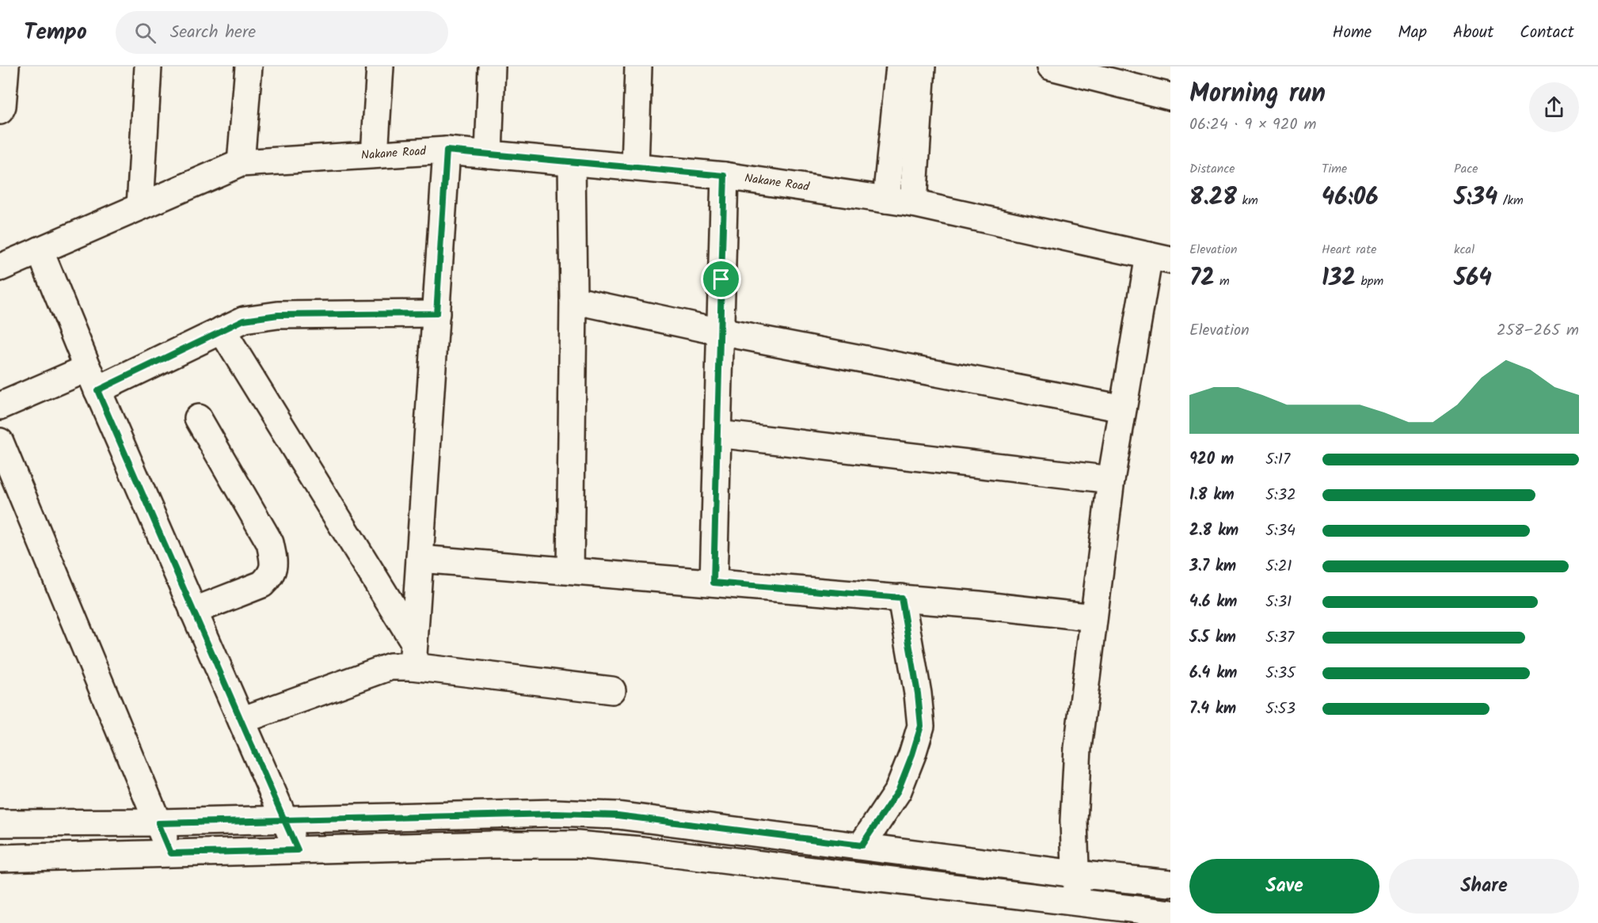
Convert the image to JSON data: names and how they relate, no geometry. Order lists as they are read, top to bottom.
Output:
{
  "streets": {
    "street": ["Nakane Road"]
  },
  "page": {
    "header": "Tempo",
    "search": "Search here",
    "nav": [
      "Home",
      "Map",
      "About",
      "Contact"
    ],
    "heading": ["Morning run", "06:24 · 9 × 920 m"],
    "stats": [
      ["Distance", "8.28 km"],
      ["Time", "46:06"],
      ["Pace", "5:34 /km"],
      ["Elevation", "72 m"],
      ["Heart rate", "132 bpm"],
      ["kcal", "564"]
    ],
    "chart": ["Elevation", "258–265 m"],
    "list": [
      {
        "name": "920 m",
        "note": "5:17"
      },
      {
        "name": "1.8 km",
        "note": "5:32"
      },
      {
        "name": "2.8 km",
        "note": "5:34"
      },
      {
        "name": "3.7 km",
        "note": "5:21"
      },
      {
        "name": "4.6 km",
        "note": "5:31"
      },
      {
        "name": "5.5 km",
        "note": "5:37"
      },
      {
        "name": "6.4 km",
        "note": "5:35"
      },
      {
        "name": "7.4 km",
        "note": "5:53"
      }
    ],
    "buttons": ["Save", "Share"]
  }
}
